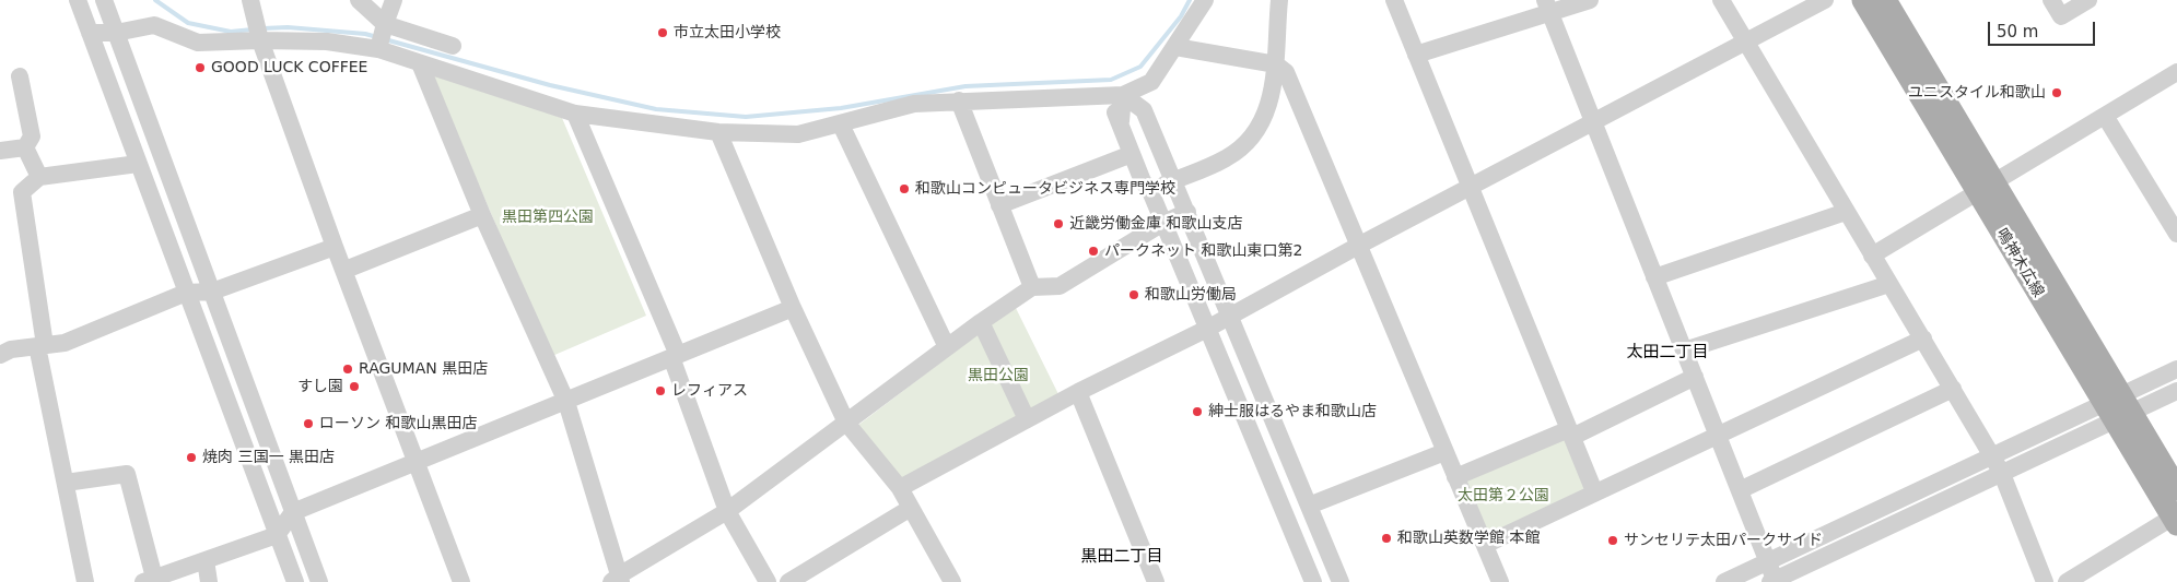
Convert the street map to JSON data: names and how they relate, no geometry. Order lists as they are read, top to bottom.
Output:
{
  "streets": {
    "main road": ["鳴神木広線"]
  },
  "districts": ["太田二丁目", "黒田二丁目"],
  "parks": ["黒田第四公園", "黒田公園", "太田第２公園"],
  "places": [
    "市立太田小学校",
    "GOOD LUCK COFFEE",
    "ユニスタイル和歌山",
    "和歌山コンピュータビジネス専門学校",
    "近畿労働金庫 和歌山支店",
    "パークネット 和歌山東口第2",
    "和歌山労働局",
    "RAGUMAN 黒田店",
    "すし園",
    "レフィアス",
    "紳士服はるやま和歌山店",
    "ローソン 和歌山黒田店",
    "焼肉 三国一 黒田店",
    "和歌山英数学館 本館",
    "サンセリテ太田パークサイド"
  ],
  "scale_bar": "50 m"
}
